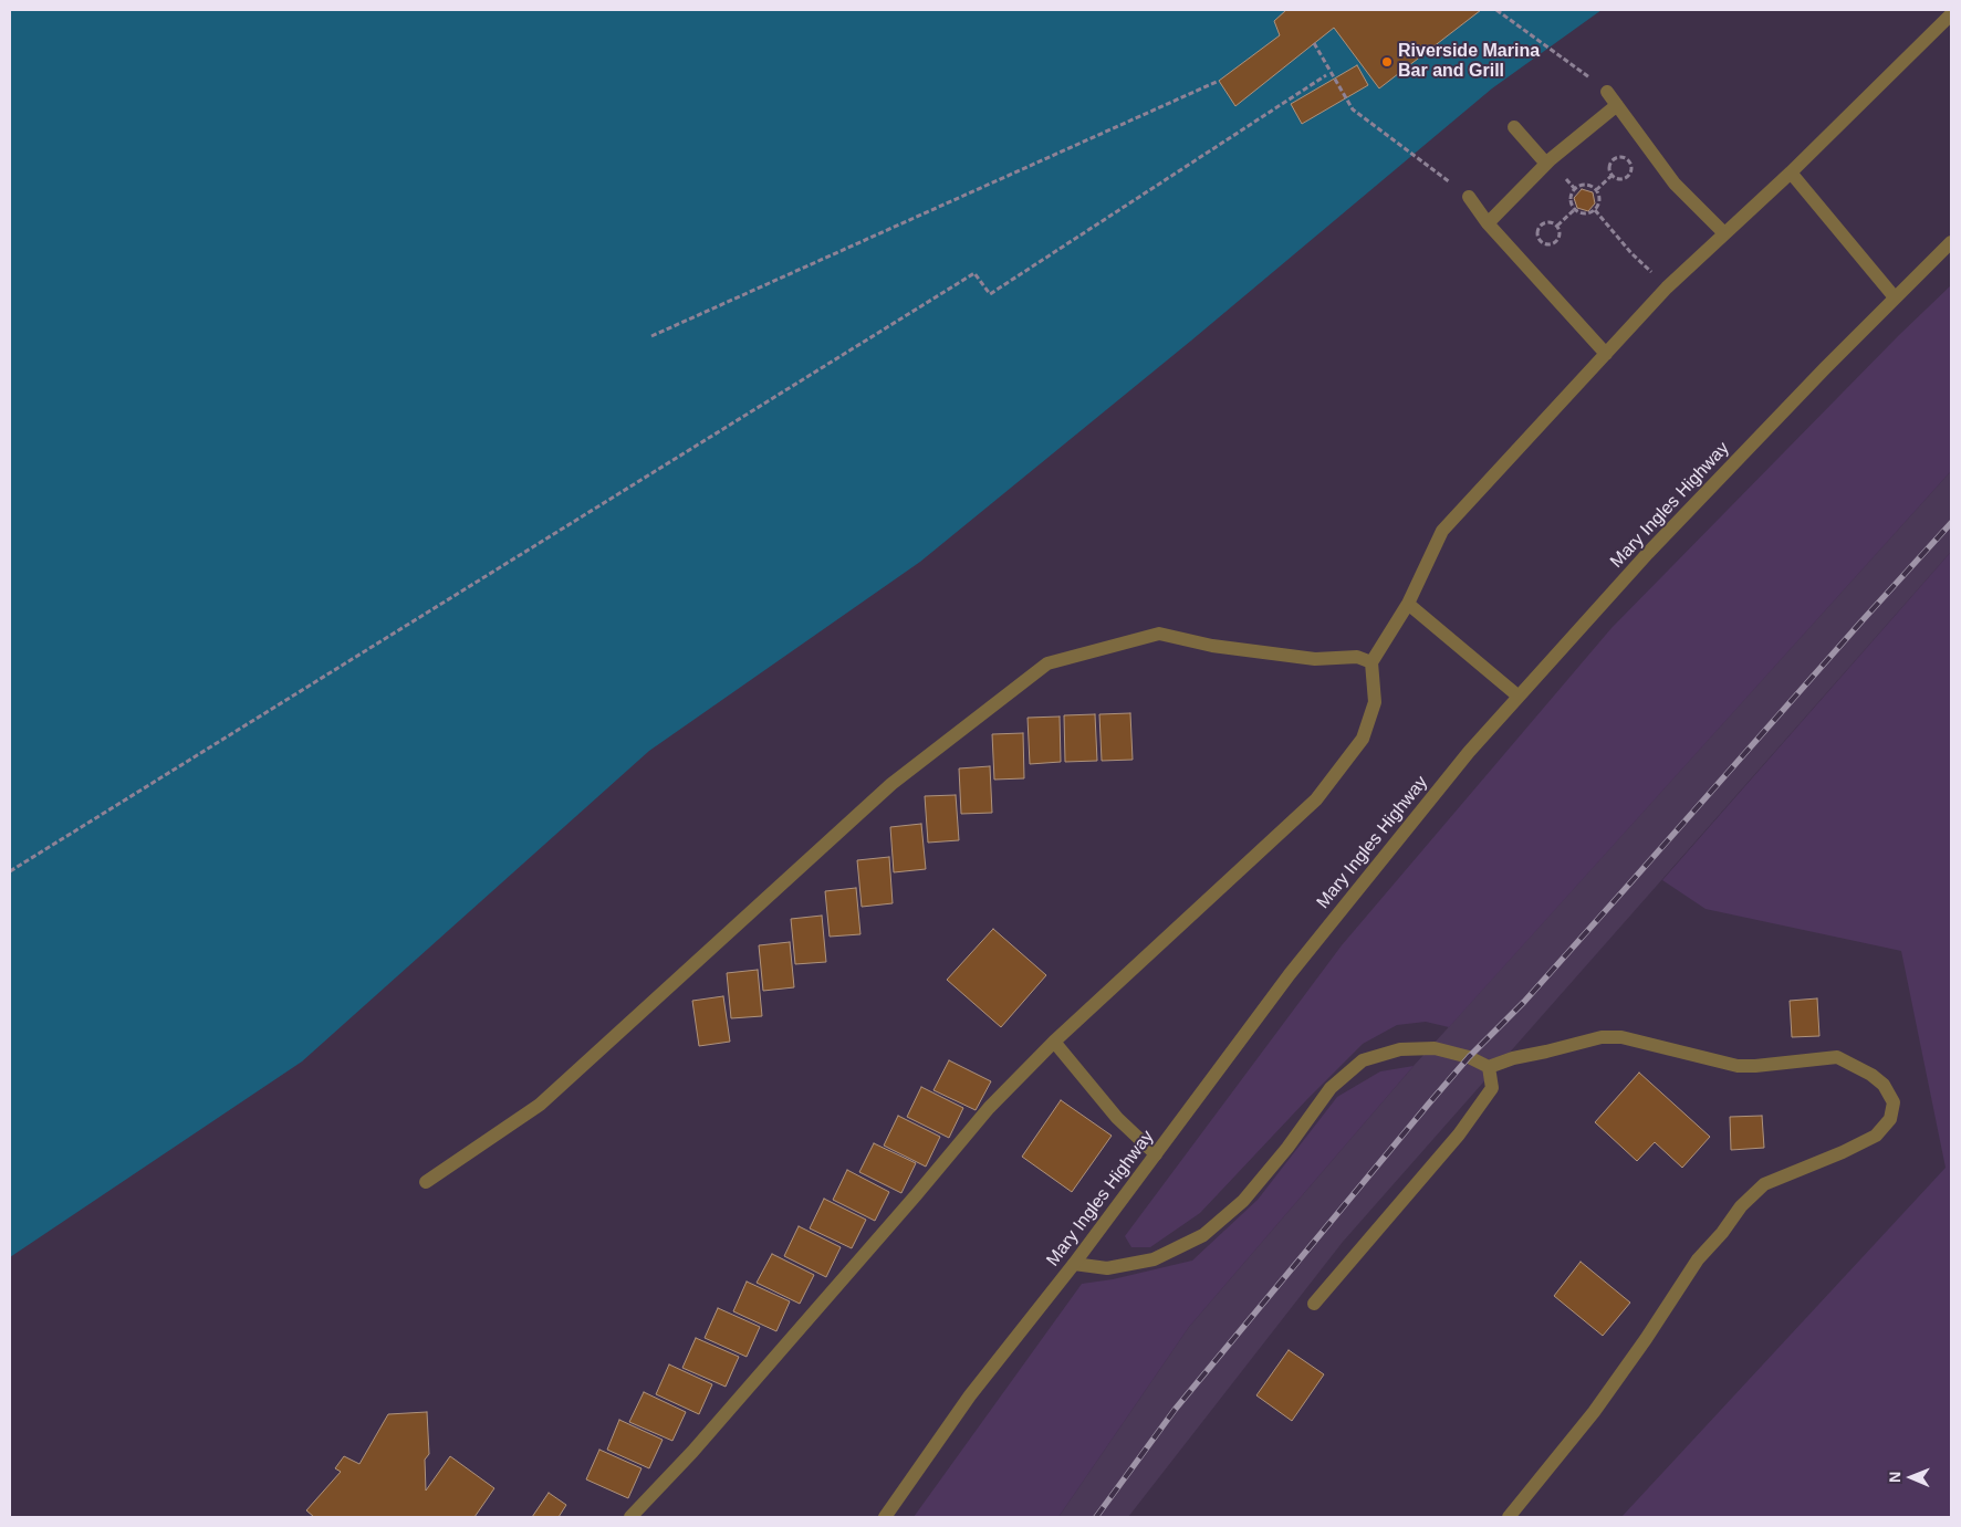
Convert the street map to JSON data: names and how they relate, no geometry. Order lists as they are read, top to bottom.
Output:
{
  "streets": {
    "street": ["Mary Ingles Highway"]
  },
  "places": ["Riverside Marina Bar and Grill"],
  "north": "left"
}
